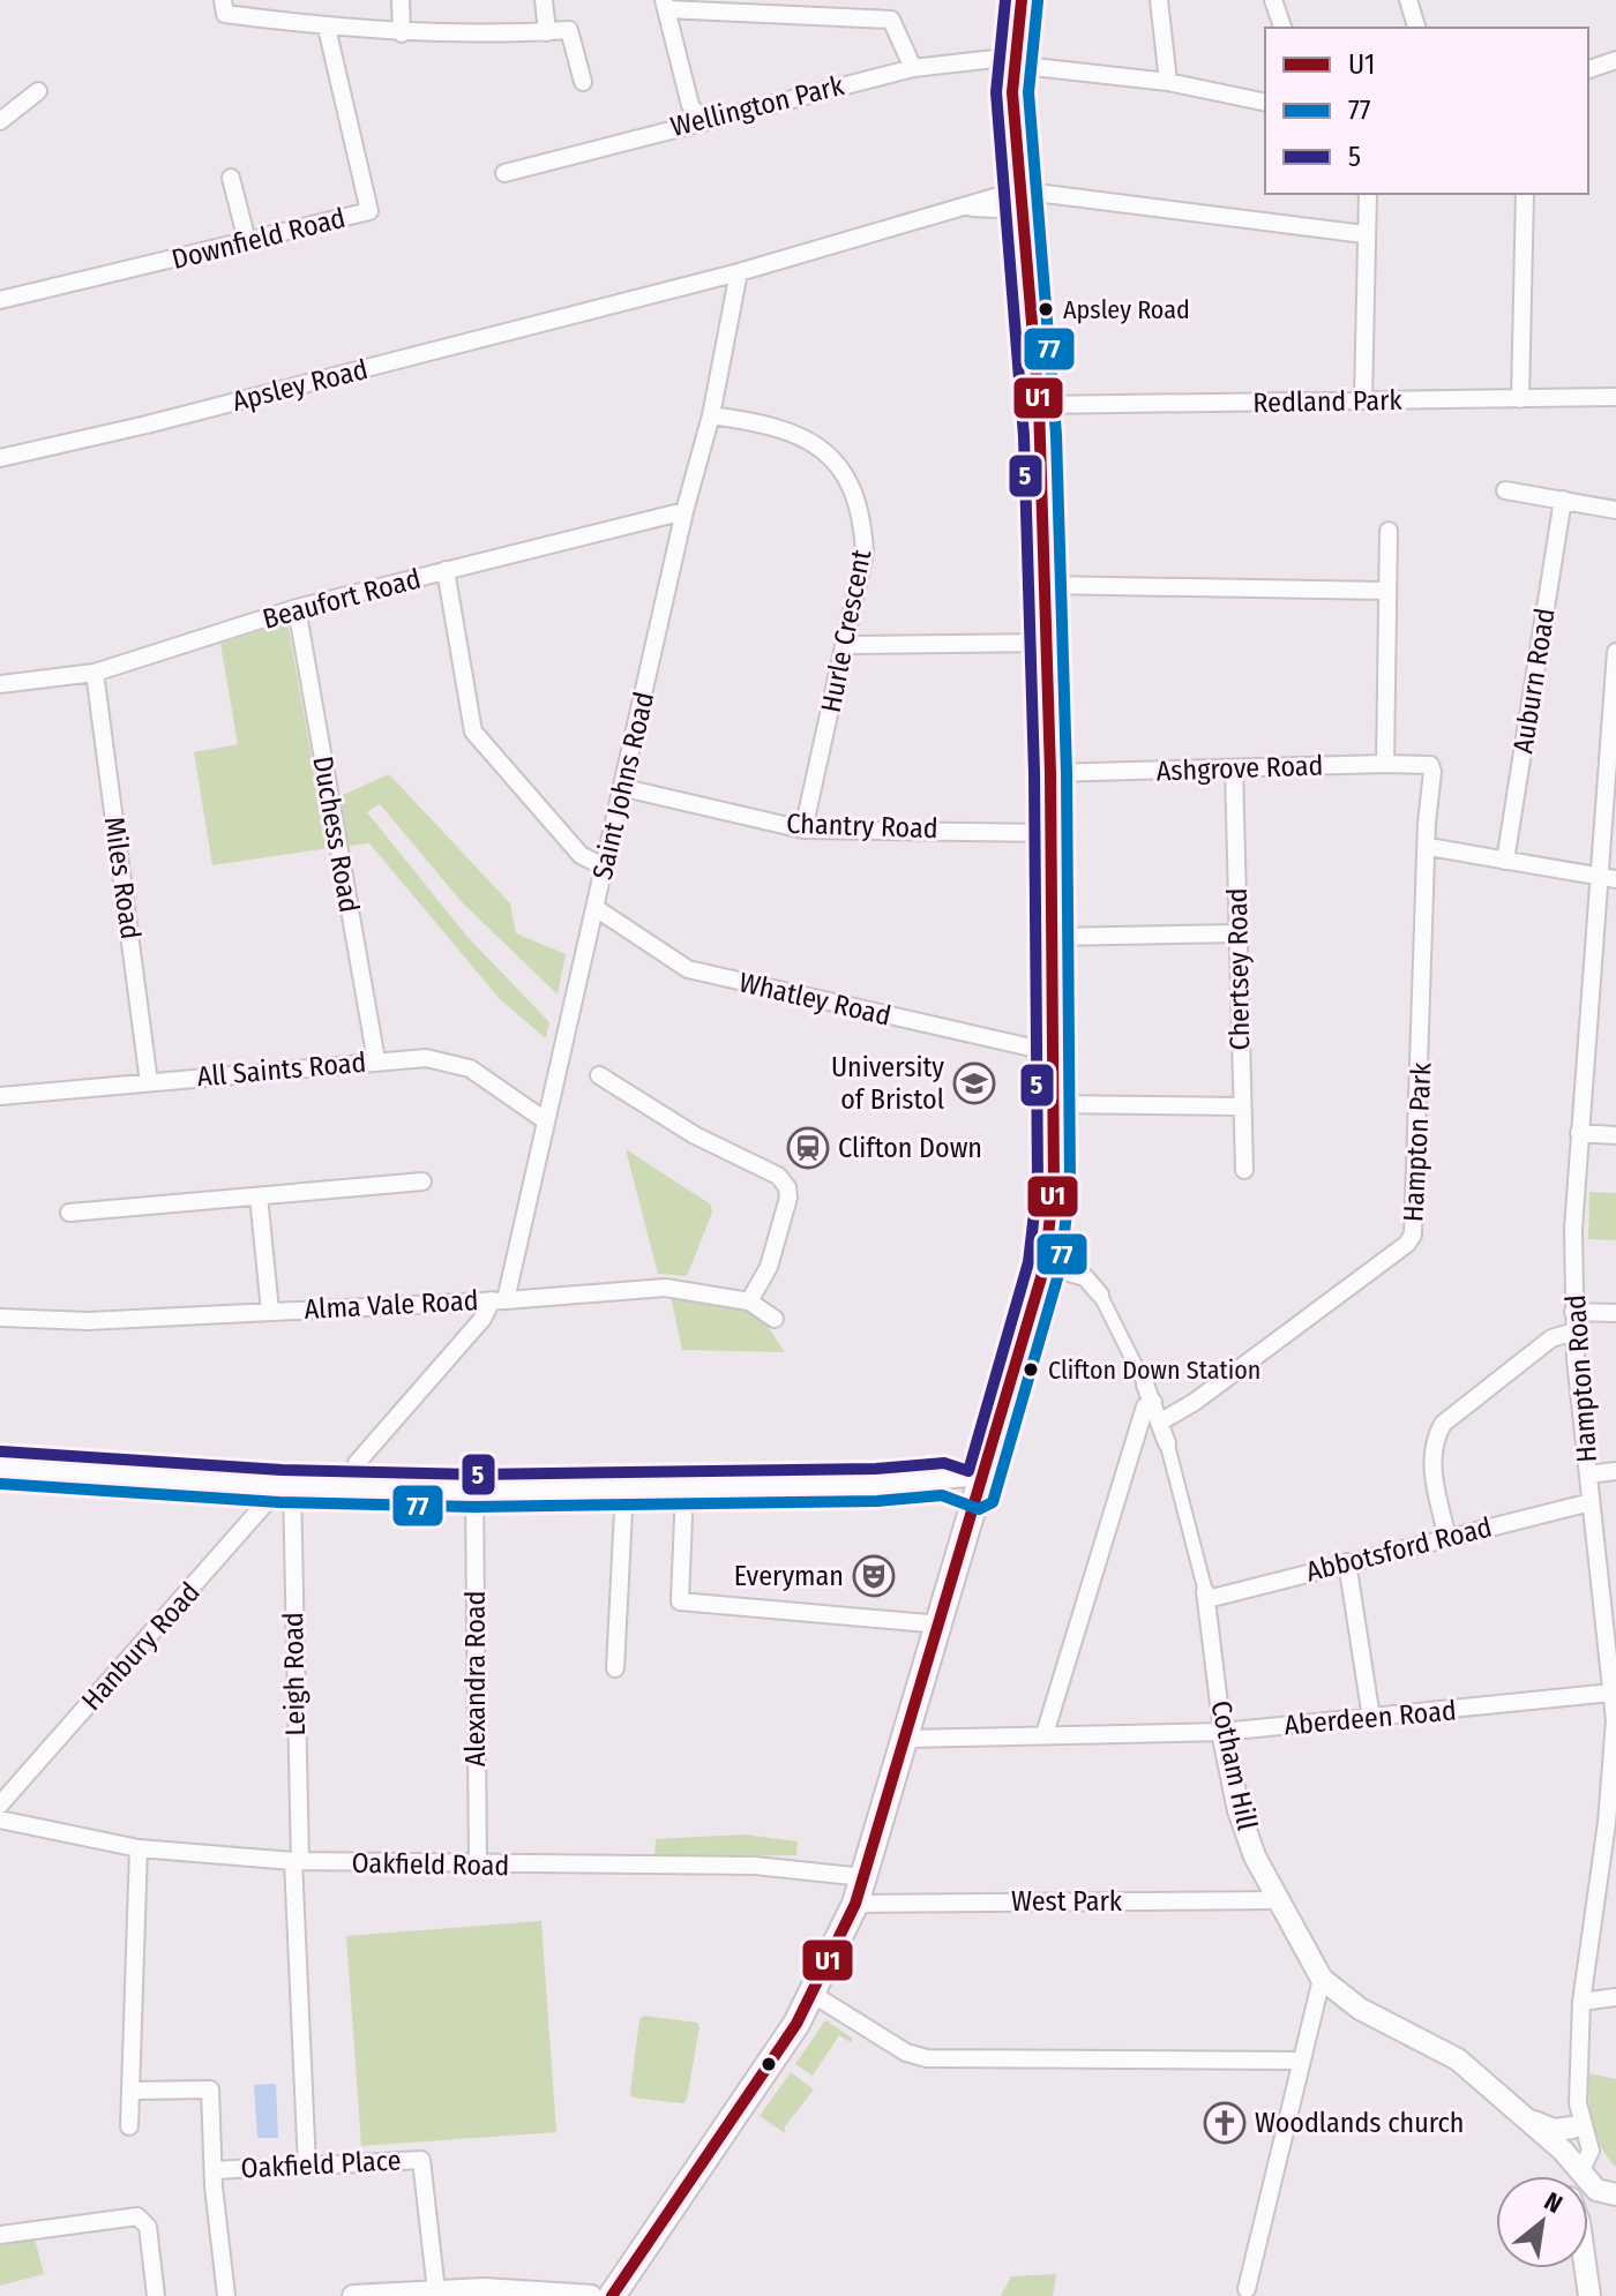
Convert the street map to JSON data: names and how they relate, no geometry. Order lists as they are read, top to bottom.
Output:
{
  "streets": {
    "street": [
      "Wellington Park",
      "Downfield Road",
      "Apsley Road",
      "Redland Park",
      "Beaufort Road",
      "Hurle Crescent",
      "Auburn Road",
      "Ashgrove Road",
      "Saint Johns Road",
      "Chantry Road",
      "Duchess Road",
      "Miles Road",
      "Chertsey Road",
      "Whatley Road",
      "All Saints Road",
      "Hampton Park",
      "Alma Vale Road",
      "Hampton Road",
      "Abbotsford Road",
      "Hanbury Road",
      "Leigh Road",
      "Alexandra Road",
      "Aberdeen Road",
      "Cotham Hill",
      "Oakfield Road",
      "West Park",
      "Oakfield Place"
    ]
  },
  "crossings": [
    ["Apsley Road", "Saint Johns Road"],
    ["Beaufort Road", "Saint Johns Road"],
    ["Beaufort Road", "Duchess Road"],
    ["Beaufort Road", "Miles Road"],
    ["Hurle Crescent", "Saint Johns Road"],
    ["Hurle Crescent", "Chantry Road"],
    ["Ashgrove Road", "Chertsey Road"],
    ["Ashgrove Road", "Hampton Park"],
    ["Saint Johns Road", "Chantry Road"],
    ["Saint Johns Road", "Whatley Road"],
    ["Saint Johns Road", "All Saints Road"],
    ["Saint Johns Road", "Alma Vale Road"],
    ["Duchess Road", "All Saints Road"],
    ["Miles Road", "All Saints Road"],
    ["Hampton Park", "Cotham Hill"],
    ["Hampton Road", "Abbotsford Road"],
    ["Hampton Road", "Aberdeen Road"],
    ["Hampton Road", "Cotham Hill"],
    ["Abbotsford Road", "Cotham Hill"],
    ["Hanbury Road", "Leigh Road"],
    ["Leigh Road", "Oakfield Road"],
    ["Leigh Road", "Oakfield Place"],
    ["Alexandra Road", "Oakfield Road"],
    ["Aberdeen Road", "Cotham Hill"],
    ["Cotham Hill", "West Park"]
  ],
  "places": {
    "other": ["Apsley Road", "Clifton Down Station"],
    "school or university": ["University of Bristol"],
    "station": ["Clifton Down"],
    "theatre": ["Everyman"],
    "church": ["Woodlands church"]
  },
  "lines": ["transit line U1", "transit line 5", "transit line 77"],
  "legend": ["U1", "77", "5"],
  "north": "top right"
}
